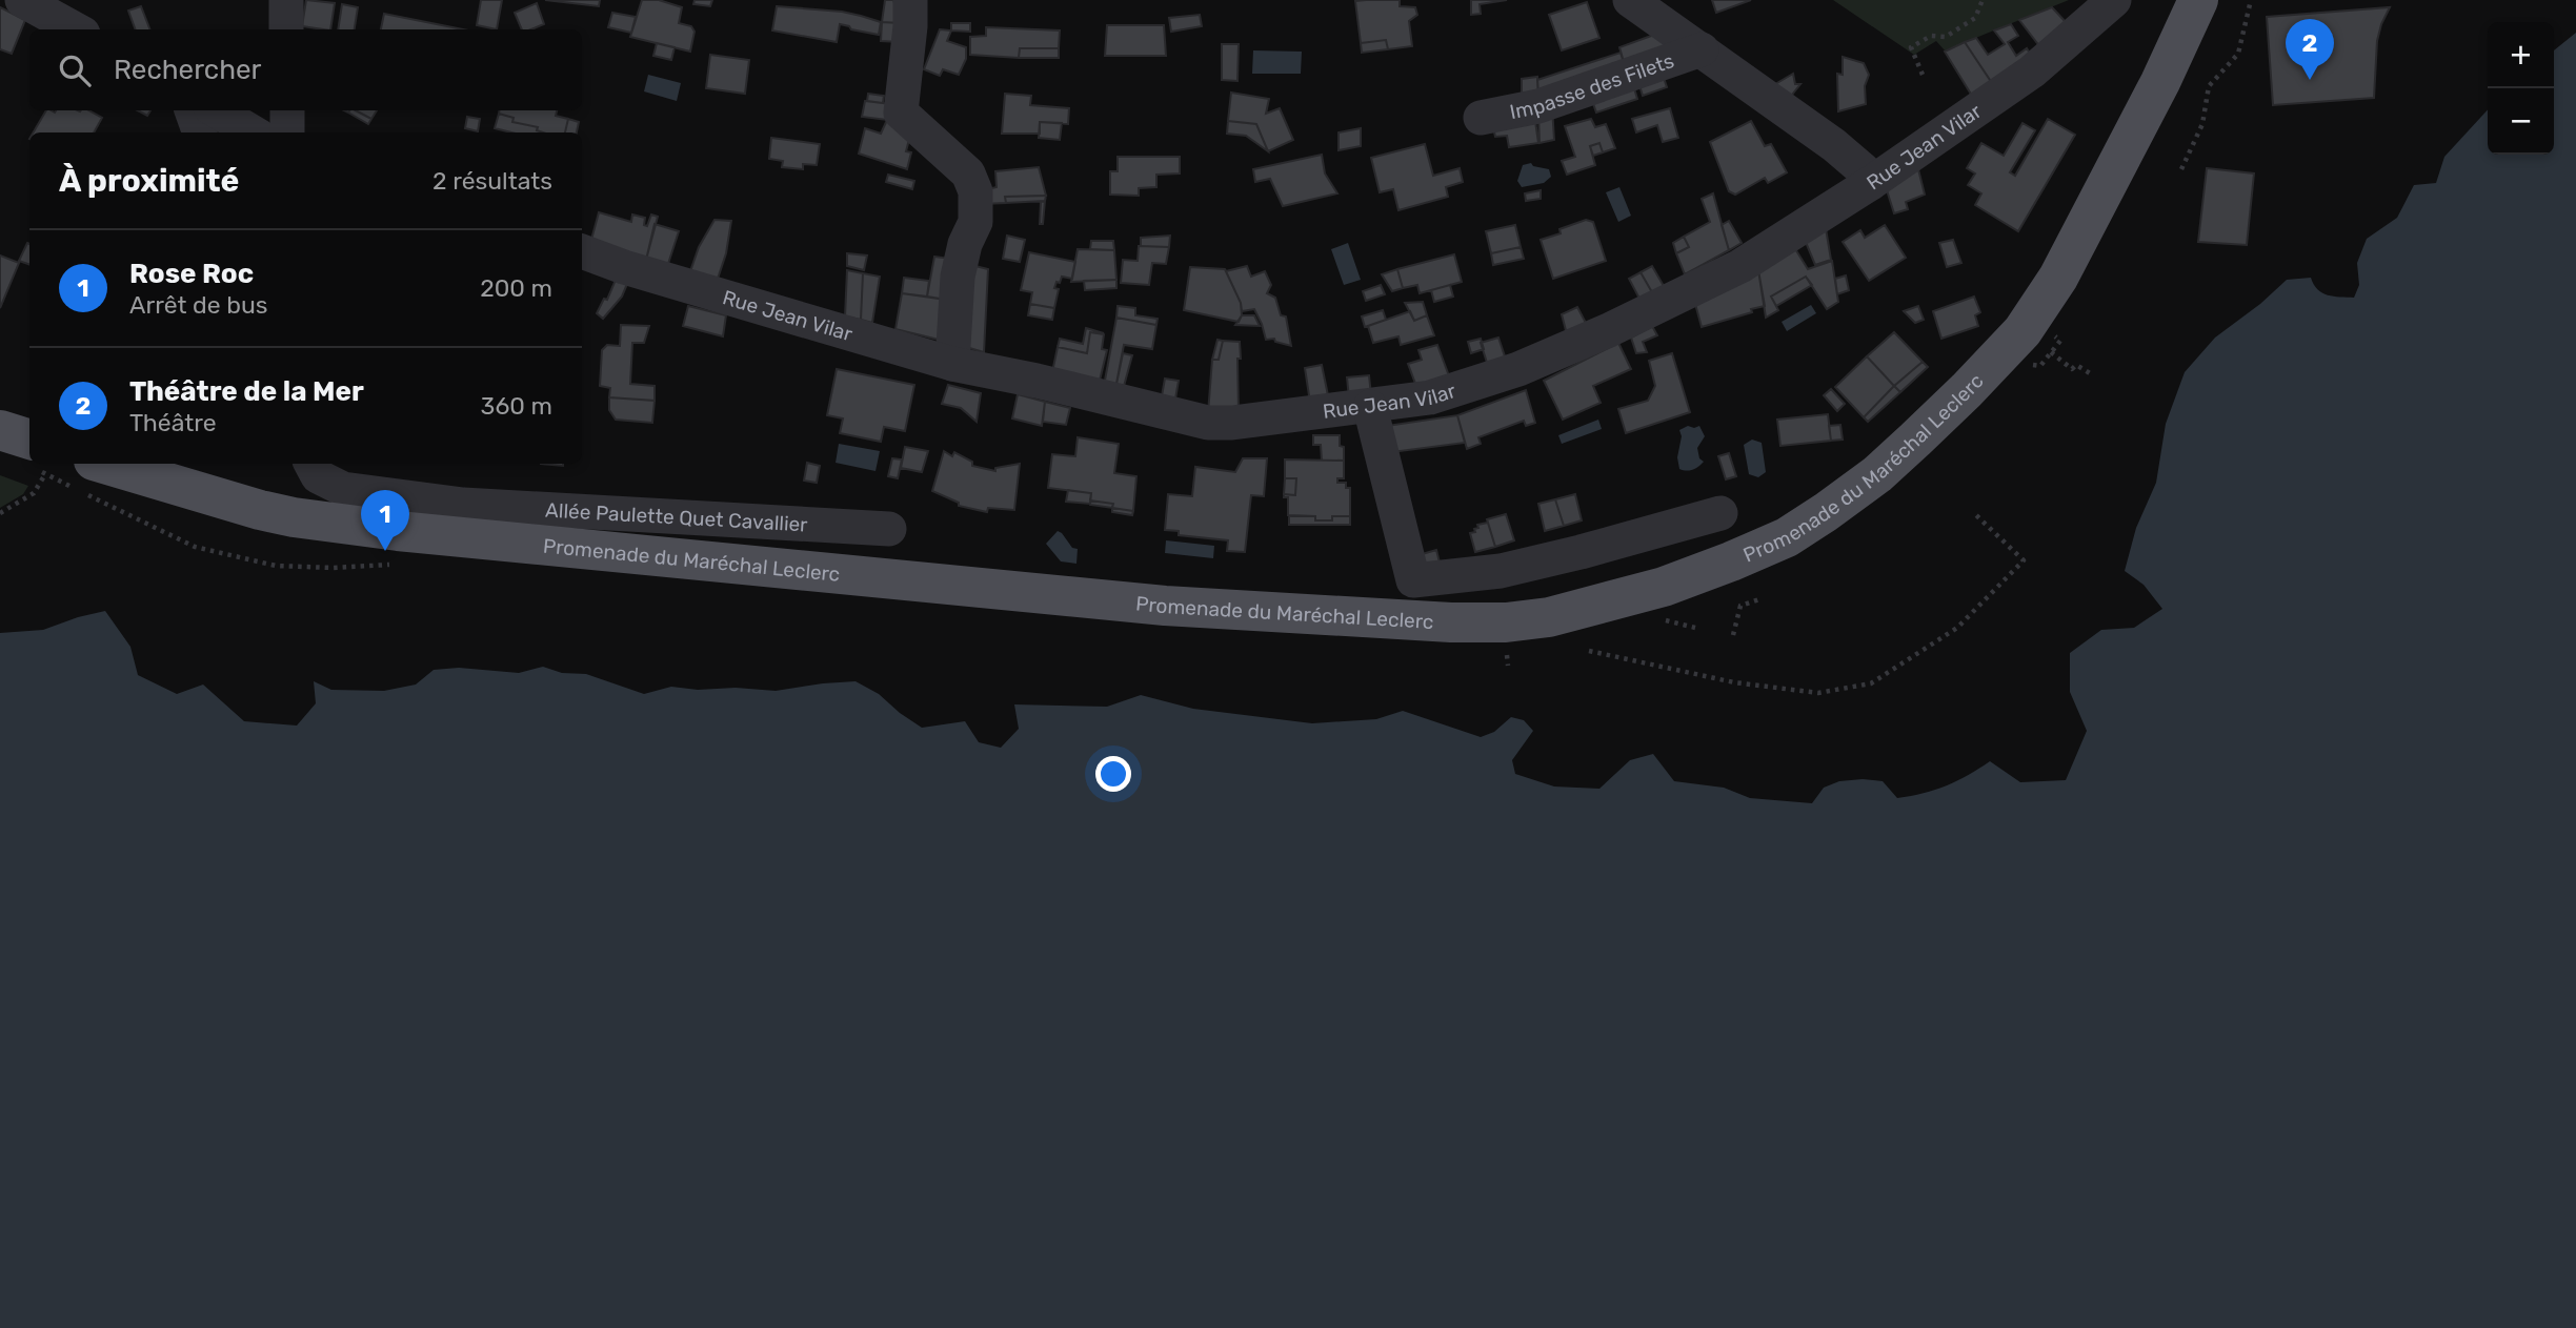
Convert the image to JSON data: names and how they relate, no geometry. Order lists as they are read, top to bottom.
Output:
{
  "streets": {
    "main road": ["Promenade du Maréchal Leclerc"],
    "street": ["Impasse des Filets", "Rue Jean Vilar", "Allée Paulette Quet Cavallier"]
  },
  "crossings": [
    ["Promenade du Maréchal Leclerc", "Allée Paulette Quet Cavallier"]
  ],
  "page": {
    "pins": ["2", "1"],
    "map_buttons": ["+", "−"],
    "search": "Rechercher",
    "heading": ["À proximité", "2 résultats"],
    "list": [
      {
        "mark": "1",
        "name": "Rose Roc",
        "note": "Arrêt de bus",
        "value": "200 m"
      },
      {
        "mark": "2",
        "name": "Théâtre de la Mer",
        "note": "Théâtre",
        "value": "360 m"
      }
    ]
  }
}
